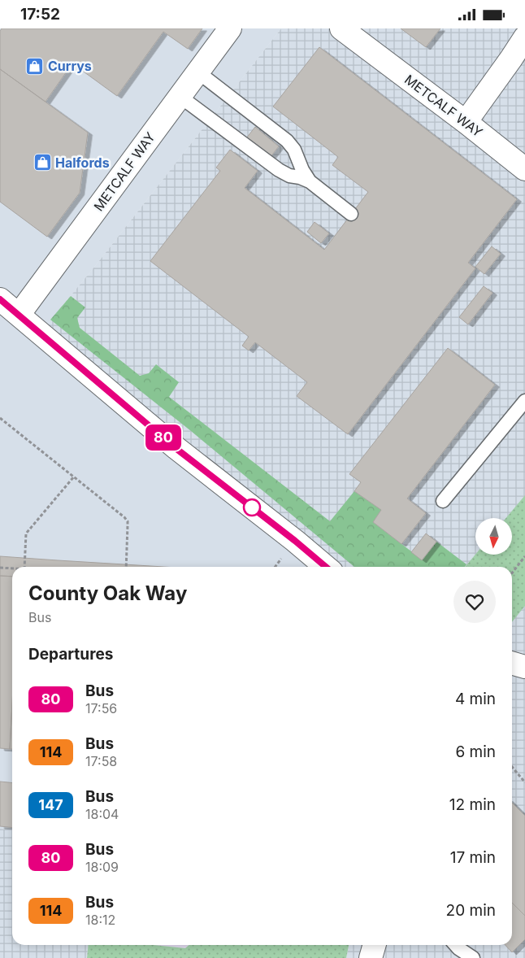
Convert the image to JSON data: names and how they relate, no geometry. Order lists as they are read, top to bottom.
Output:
{
  "streets": {
    "street": ["METCALF WAY"]
  },
  "places": {
    "shop": ["Currys", "Halfords"]
  },
  "lines": ["bus line 80"],
  "north": "bottom",
  "page": {
    "status": "17:52",
    "on_map": "80",
    "heading": [
      ["County Oak Way", "Bus"],
      "Departures"
    ],
    "list": [
      {
        "mark": "80",
        "name": "Bus",
        "note": "17:56",
        "value": "4 min"
      },
      {
        "mark": "114",
        "name": "Bus",
        "note": "17:58",
        "value": "6 min"
      },
      {
        "mark": "147",
        "name": "Bus",
        "note": "18:04",
        "value": "12 min"
      },
      {
        "mark": "80",
        "name": "Bus",
        "note": "18:09",
        "value": "17 min"
      },
      {
        "mark": "114",
        "name": "Bus",
        "note": "18:12",
        "value": "20 min"
      }
    ]
  }
}
